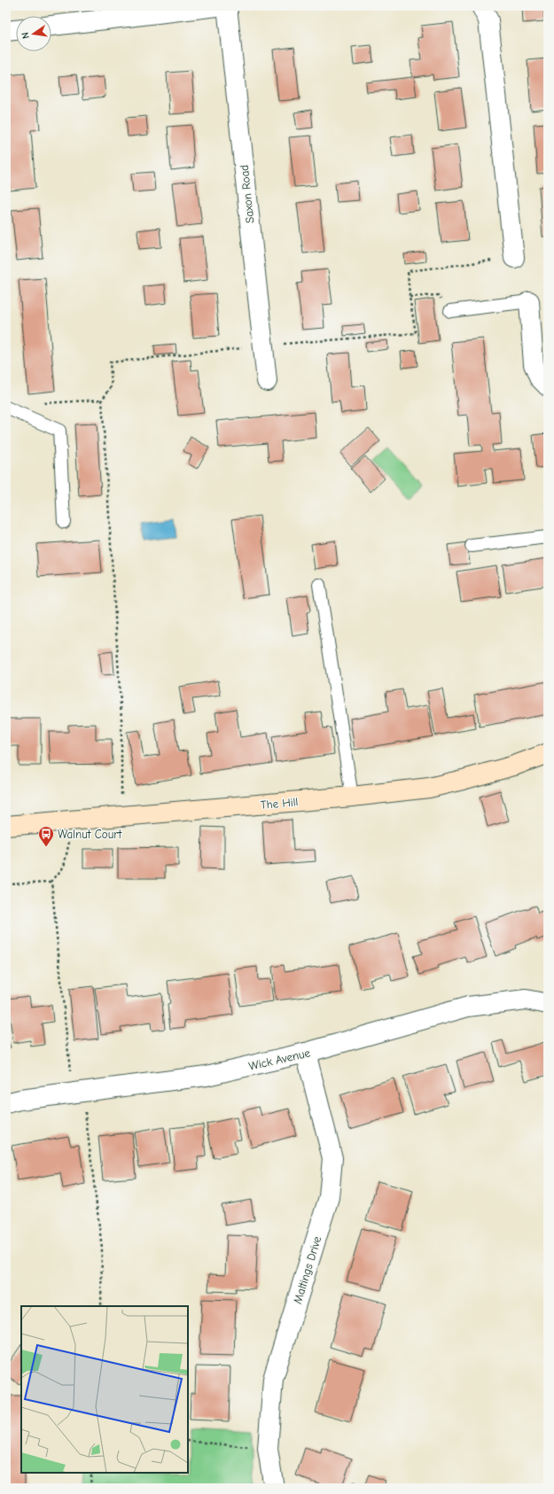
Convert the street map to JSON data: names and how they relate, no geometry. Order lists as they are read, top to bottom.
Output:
{
  "streets": {
    "main road": ["The Hill"],
    "street": ["Saxon Road", "Wick Avenue", "Maltings Drive"]
  },
  "crossings": [
    ["Wick Avenue", "Maltings Drive"]
  ],
  "places": {
    "bus stop": ["Walnut Court"]
  },
  "north": "left"
}
